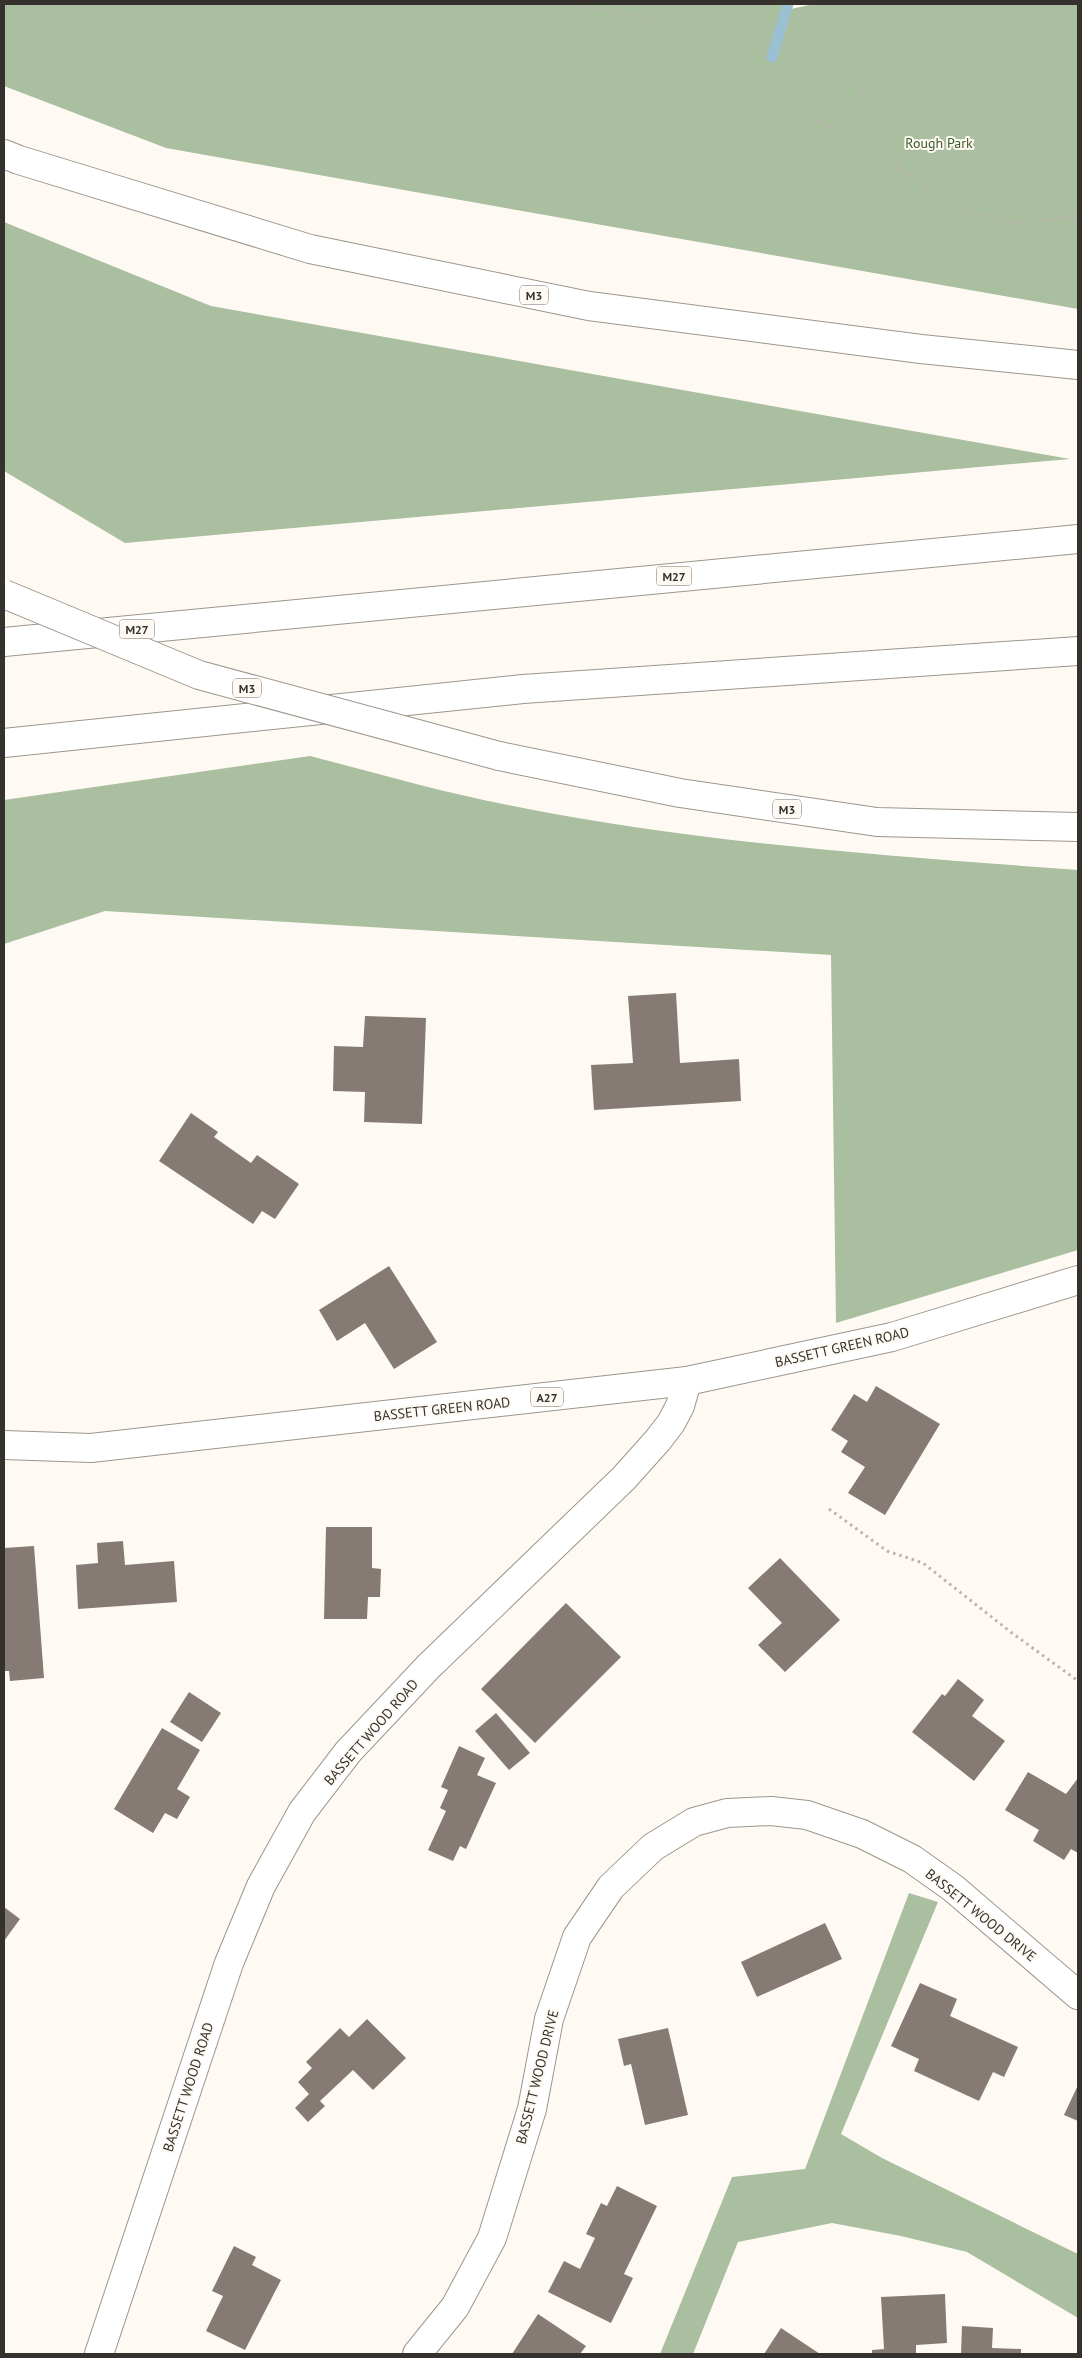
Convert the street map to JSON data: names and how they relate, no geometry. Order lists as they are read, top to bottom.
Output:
{
  "streets": {
    "main road": [
      "M3",
      "M27",
      "BASSETT GREEN ROAD",
      "A27",
      "BASSETT WOOD ROAD",
      "BASSETT WOOD DRIVE"
    ]
  },
  "crossings": [
    ["BASSETT GREEN ROAD", "BASSETT WOOD ROAD"]
  ],
  "parks": ["Rough Park"]
}
